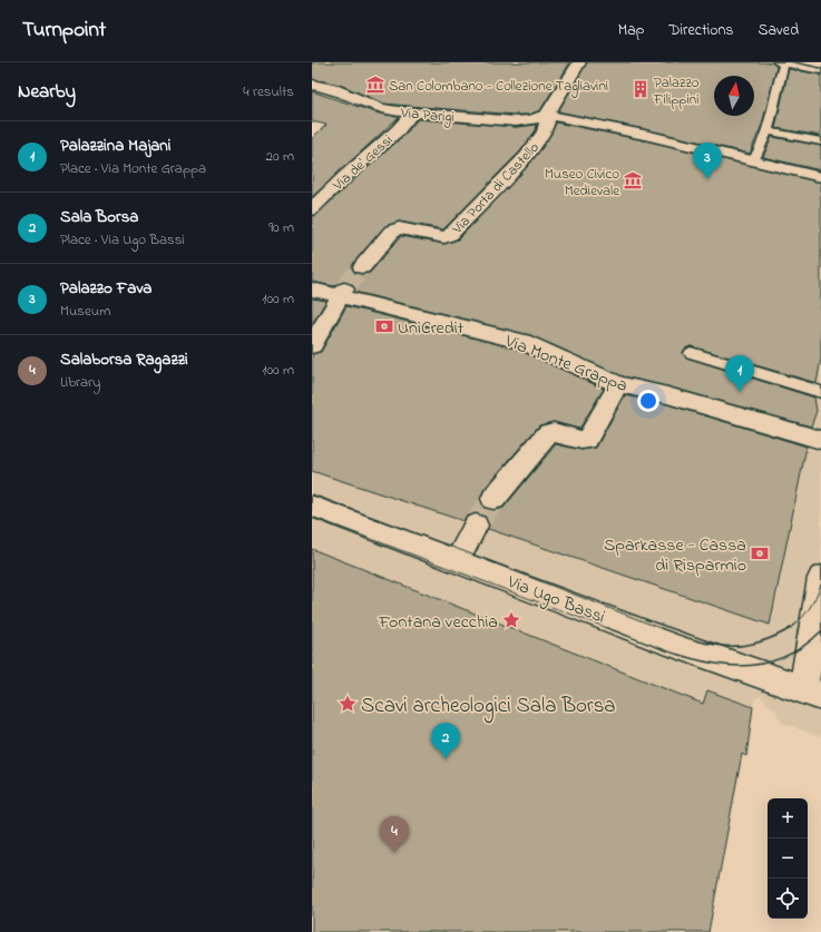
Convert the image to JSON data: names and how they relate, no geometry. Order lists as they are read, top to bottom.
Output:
{
  "streets": {
    "street": [
      "Via Parigi",
      "Via de' Gessi",
      "Via Porta di Castello",
      "Via Monte Grappa",
      "Via Ugo Bassi"
    ]
  },
  "crossings": [
    ["Via Parigi", "Via de' Gessi"],
    ["Via Parigi", "Via Porta di Castello"]
  ],
  "places": {
    "museum": ["San Colombano - Collezione Tagliavini", "Museo Civico Medievale"],
    "building": ["Palazzo Filippini"],
    "bank": ["UniCredit", "Sparkasse - Cassa di Risparmio"],
    "place": ["Fontana vecchia", "Scavi archeologici Sala Borsa"]
  },
  "north": "top",
  "page": {
    "header": "Turnpoint",
    "nav": ["Map", "Directions", "Saved"],
    "heading": ["Nearby", "4 results"],
    "list": [
      {
        "mark": "1",
        "name": "Palazzina Majani",
        "note": "Place · Via Monte Grappa",
        "value": "20 m"
      },
      {
        "mark": "2",
        "name": "Sala Borsa",
        "note": "Place · Via Ugo Bassi",
        "value": "90 m"
      },
      {
        "mark": "3",
        "name": "Palazzo Fava",
        "note": "Museum",
        "value": "100 m"
      },
      {
        "mark": "4",
        "name": "Salaborsa Ragazzi",
        "note": "Library",
        "value": "100 m"
      }
    ],
    "pins": [
      "3",
      "1",
      "2",
      "4"
    ],
    "map_buttons": ["+", "−"]
  }
}
